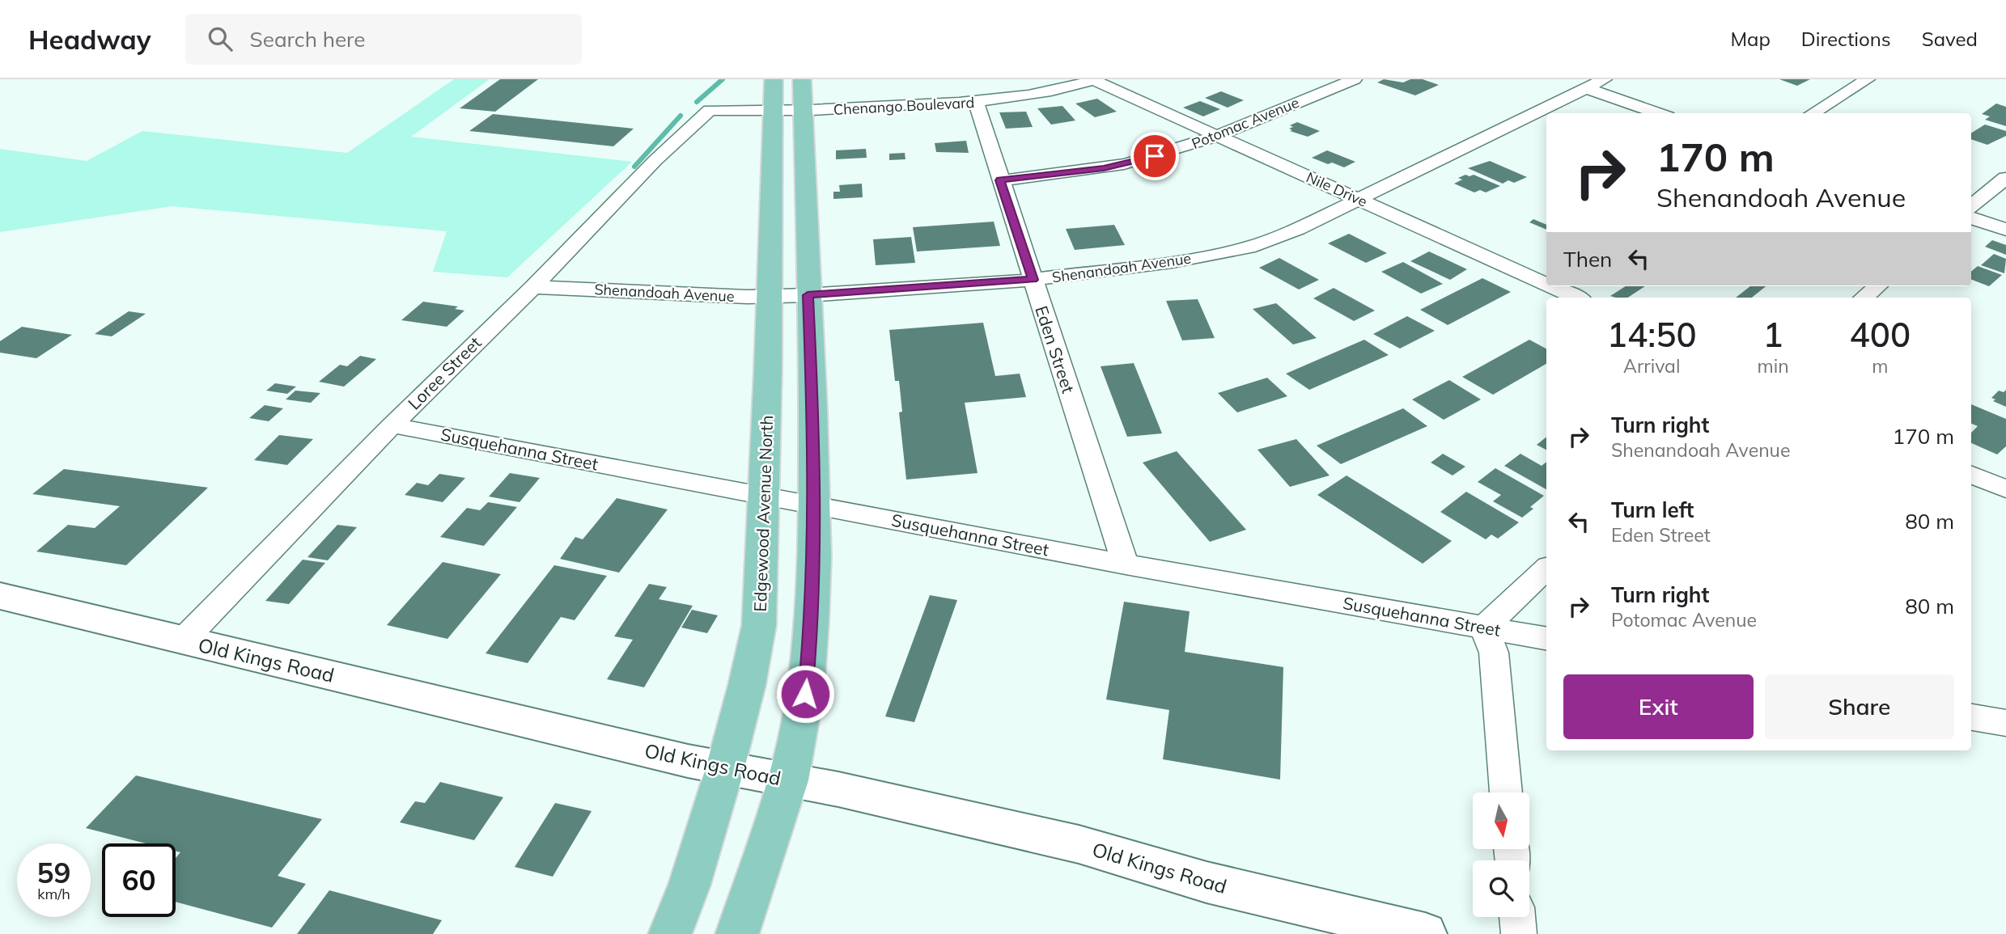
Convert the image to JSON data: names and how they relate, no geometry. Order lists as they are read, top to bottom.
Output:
{
  "streets": {
    "main road": ["Edgewood Avenue North"],
    "street": [
      "Chenango Boulevard",
      "Potomac Avenue",
      "Nile Drive",
      "Shenandoah Avenue",
      "Eden Street",
      "Loree Street",
      "Susquehanna Street",
      "Old Kings Road"
    ]
  },
  "crossings": [
    ["Chenango Boulevard", "Nile Drive"],
    ["Chenango Boulevard", "Eden Street"],
    ["Chenango Boulevard", "Loree Street"],
    ["Chenango Boulevard", "Edgewood Avenue North"],
    ["Potomac Avenue", "Nile Drive"],
    ["Potomac Avenue", "Eden Street"],
    ["Nile Drive", "Shenandoah Avenue"],
    ["Shenandoah Avenue", "Eden Street"],
    ["Shenandoah Avenue", "Loree Street"],
    ["Shenandoah Avenue", "Edgewood Avenue North"],
    ["Eden Street", "Susquehanna Street"],
    ["Loree Street", "Susquehanna Street"],
    ["Loree Street", "Old Kings Road"],
    ["Susquehanna Street", "Edgewood Avenue North"],
    ["Edgewood Avenue North", "Old Kings Road"]
  ],
  "north": "bottom",
  "page": {
    "header": "Headway",
    "search": "Search here",
    "nav": ["Map", "Directions", "Saved"],
    "turn": ["170 m", "Shenandoah Avenue"],
    "then": "Then",
    "eta": [
      "14:50",
      "Arrival",
      "1",
      "min",
      "400",
      "m"
    ],
    "list": [
      {
        "name": "Turn right",
        "note": "Shenandoah Avenue",
        "value": "170 m"
      },
      {
        "name": "Turn left",
        "note": "Eden Street",
        "value": "80 m"
      },
      {
        "name": "Turn right",
        "note": "Potomac Avenue",
        "value": "80 m"
      }
    ],
    "buttons": ["Exit", "Share"],
    "speed": "59 km/h",
    "limit": "60"
  }
}
